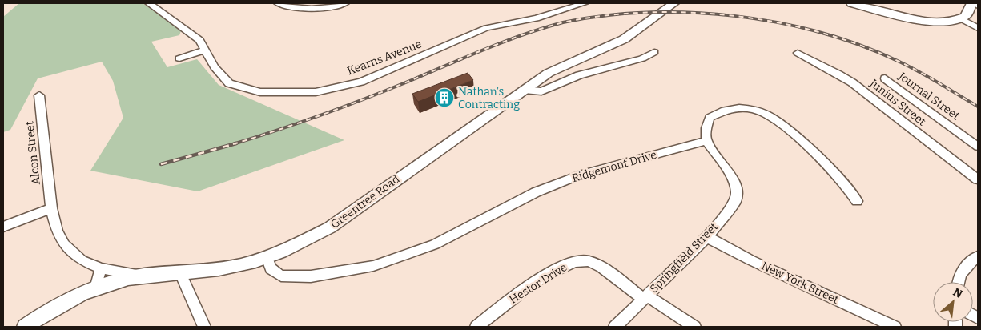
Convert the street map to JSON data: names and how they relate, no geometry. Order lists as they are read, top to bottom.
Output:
{
  "streets": {
    "main road": ["Greentree Road"],
    "street": [
      "Kearns Avenue",
      "Journal Street",
      "Junius Street",
      "Alcon Street",
      "Ridgemont Drive",
      "Springfield Street",
      "New York Street",
      "Hestor Drive"
    ]
  },
  "crossings": [
    ["Alcon Street", "Greentree Road"],
    ["Ridgemont Drive", "Greentree Road"],
    ["Ridgemont Drive", "Springfield Street"],
    ["Springfield Street", "New York Street"],
    ["Springfield Street", "Hestor Drive"]
  ],
  "places": {
    "building": ["Nathan's Contracting"]
  },
  "north": "top right"
}
